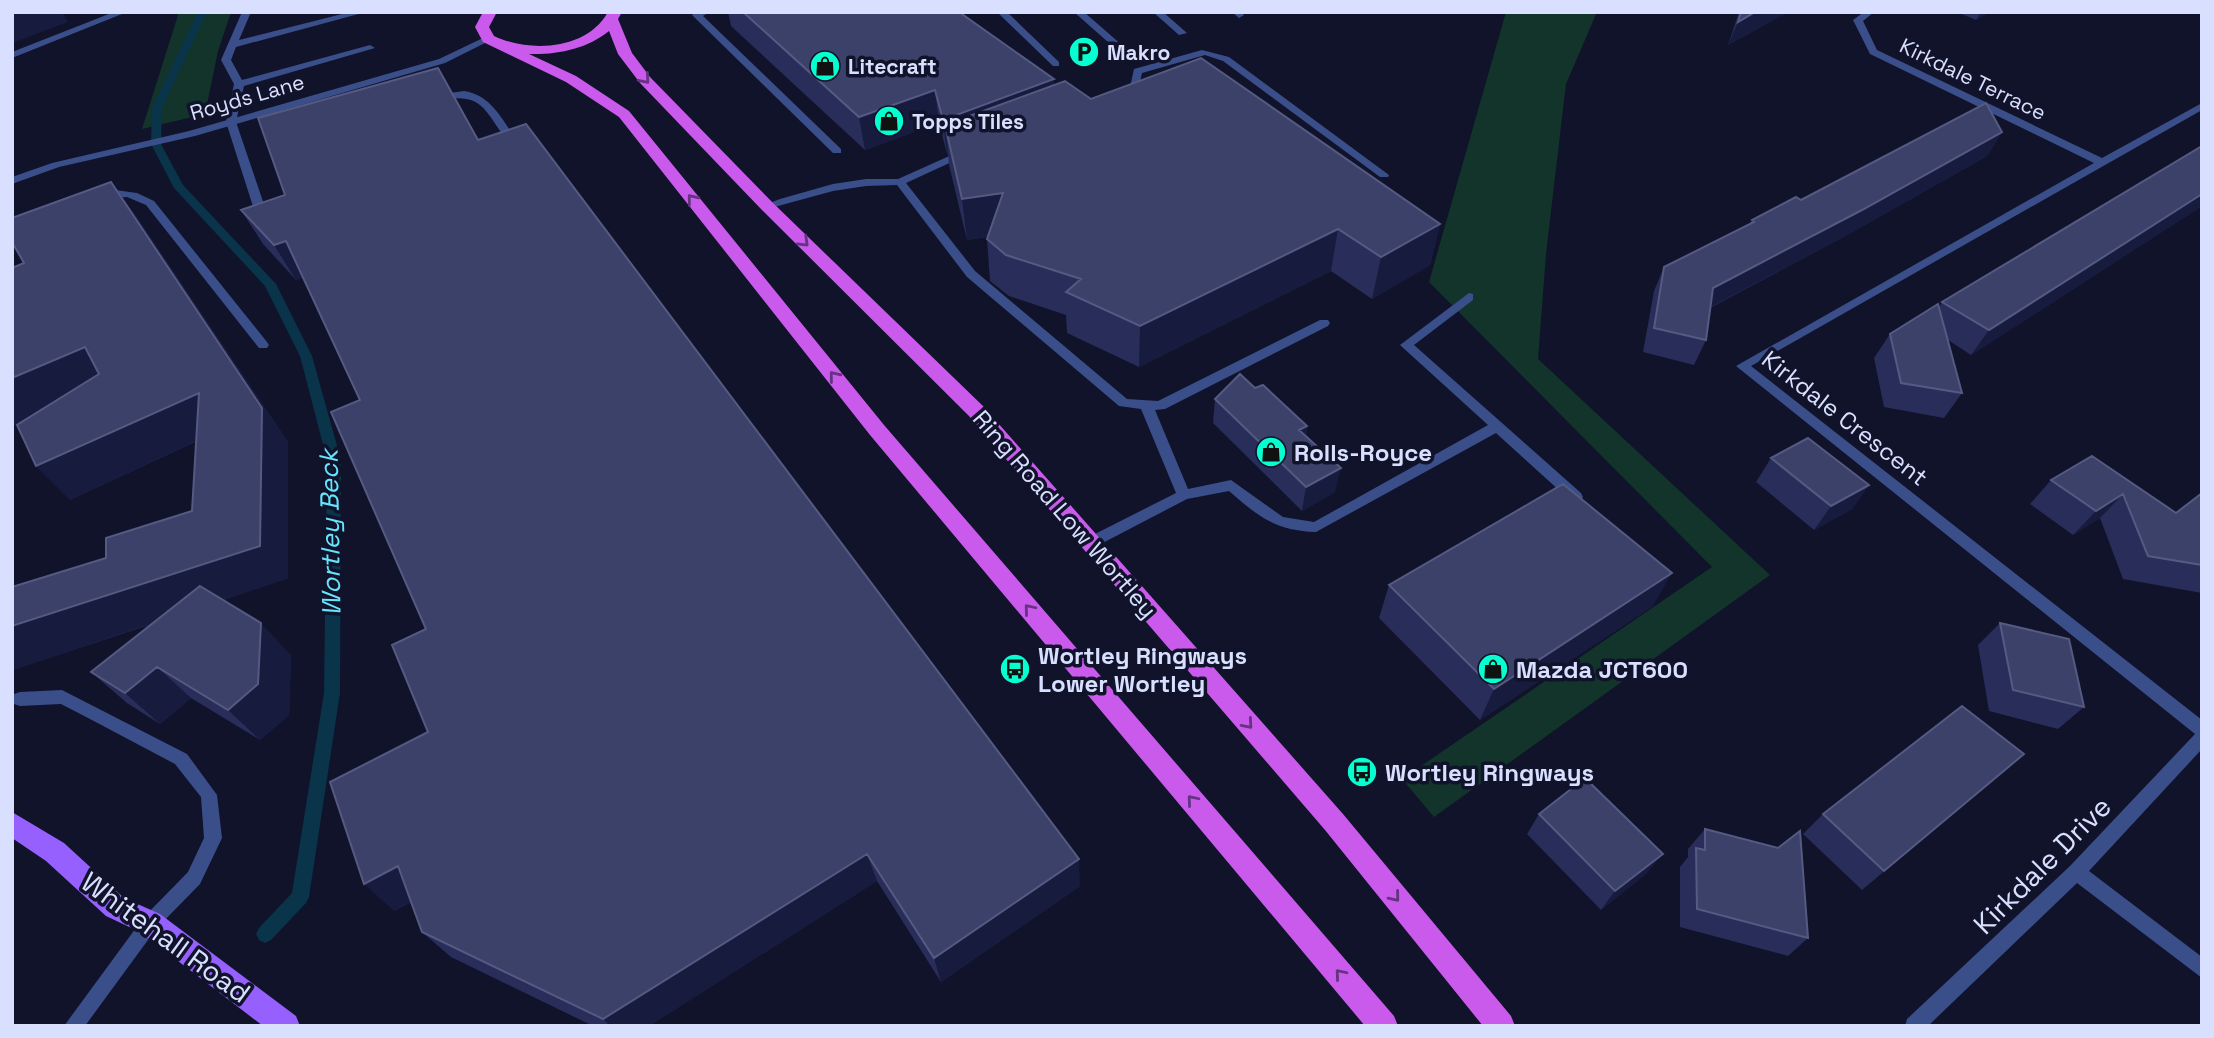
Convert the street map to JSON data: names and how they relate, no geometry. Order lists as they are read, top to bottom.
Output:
{
  "streets": {
    "highway": ["Ring Road Low Wortley"],
    "main road": ["Whitehall Road"],
    "street": [
      "Kirkdale Terrace",
      "Royds Lane",
      "Kirkdale Crescent",
      "Kirkdale Drive"
    ]
  },
  "crossings": [
    ["Kirkdale Terrace", "Kirkdale Crescent"]
  ],
  "water": ["Wortley Beck"],
  "places": {
    "parking": ["Makro"],
    "shop": [
      "Litecraft",
      "Topps Tiles",
      "Rolls-Royce",
      "Mazda JCT600"
    ],
    "bus stop": ["Wortley Ringways Lower Wortley", "Wortley Ringways"]
  }
}
